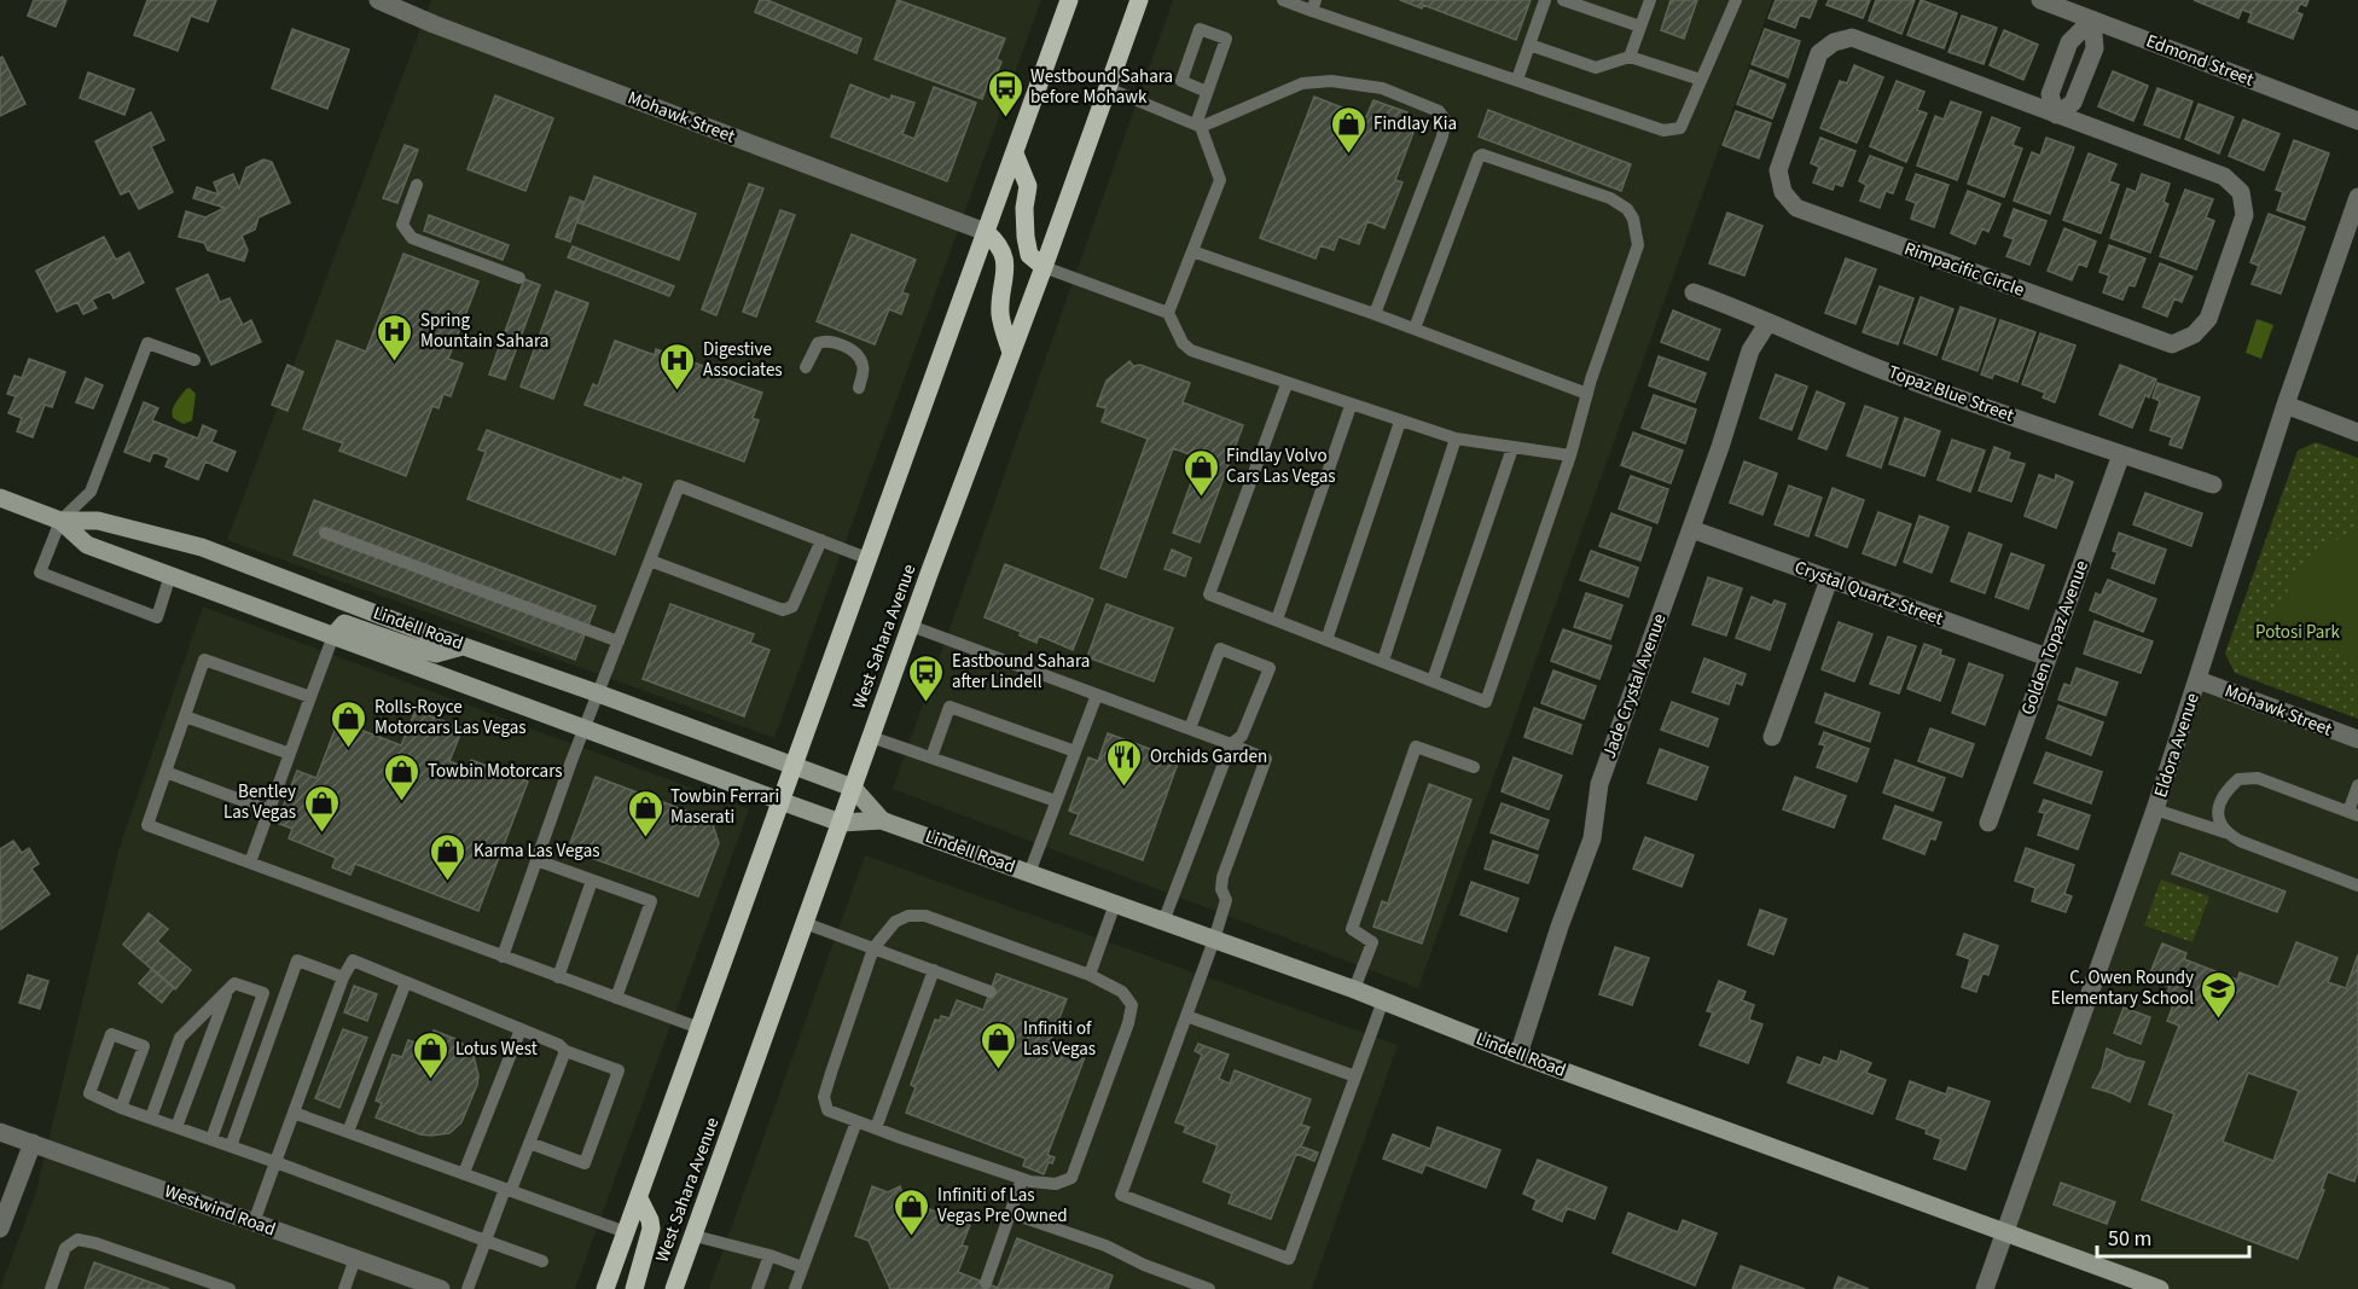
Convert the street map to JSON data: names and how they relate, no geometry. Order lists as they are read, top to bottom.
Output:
{
  "streets": {
    "main road": ["West Sahara Avenue"],
    "street": [
      "Edmond Street",
      "Mohawk Street",
      "Rimpacific Circle",
      "Topaz Blue Street",
      "Crystal Quartz Street",
      "Lindell Road",
      "Golden Topaz Avenue",
      "Jade Crystal Avenue",
      "Eldora Avenue",
      "Westwind Road"
    ]
  },
  "crossings": [
    ["Mohawk Street", "Eldora Avenue"],
    ["Topaz Blue Street", "Golden Topaz Avenue"],
    ["Topaz Blue Street", "Jade Crystal Avenue"],
    ["Crystal Quartz Street", "Golden Topaz Avenue"],
    ["Crystal Quartz Street", "Jade Crystal Avenue"],
    ["Lindell Road", "West Sahara Avenue"],
    ["Lindell Road", "Jade Crystal Avenue"],
    ["Lindell Road", "Eldora Avenue"]
  ],
  "parks": ["Potosi Park"],
  "places": {
    "bus stop": ["Westbound Sahara before Mohawk", "Eastbound Sahara after Lindell"],
    "shop": [
      "Findlay Kia",
      "Findlay Volvo Cars Las Vegas",
      "Rolls-Royce Motorcars Las Vegas",
      "Towbin Motorcars",
      "Bentley Las Vegas",
      "Towbin Ferrari Maserati",
      "Karma Las Vegas",
      "Infiniti of Las Vegas",
      "Lotus West",
      "Infiniti of Las Vegas Pre Owned"
    ],
    "hospital": ["Spring Mountain Sahara", "Digestive Associates"],
    "restaurant": ["Orchids Garden"],
    "school or university": ["C. Owen Roundy Elementary School"]
  },
  "scale_bar": "50 m"
}
